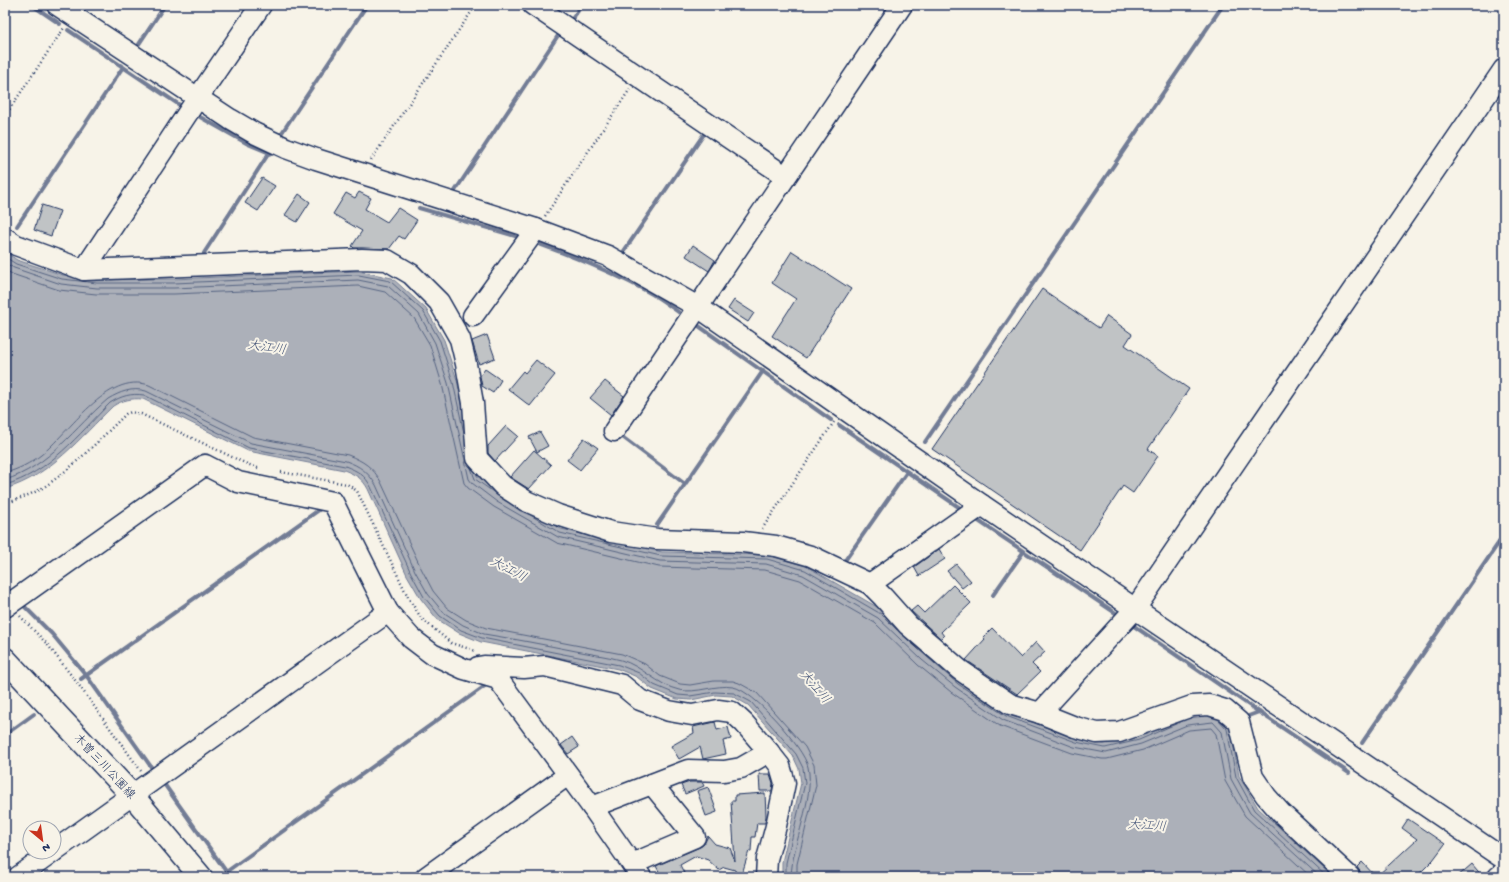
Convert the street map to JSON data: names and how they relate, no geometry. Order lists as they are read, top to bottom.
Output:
{
  "streets": {
    "main road": ["木曽三川公園線"]
  },
  "water": ["大江川"],
  "north": "bottom right"
}
